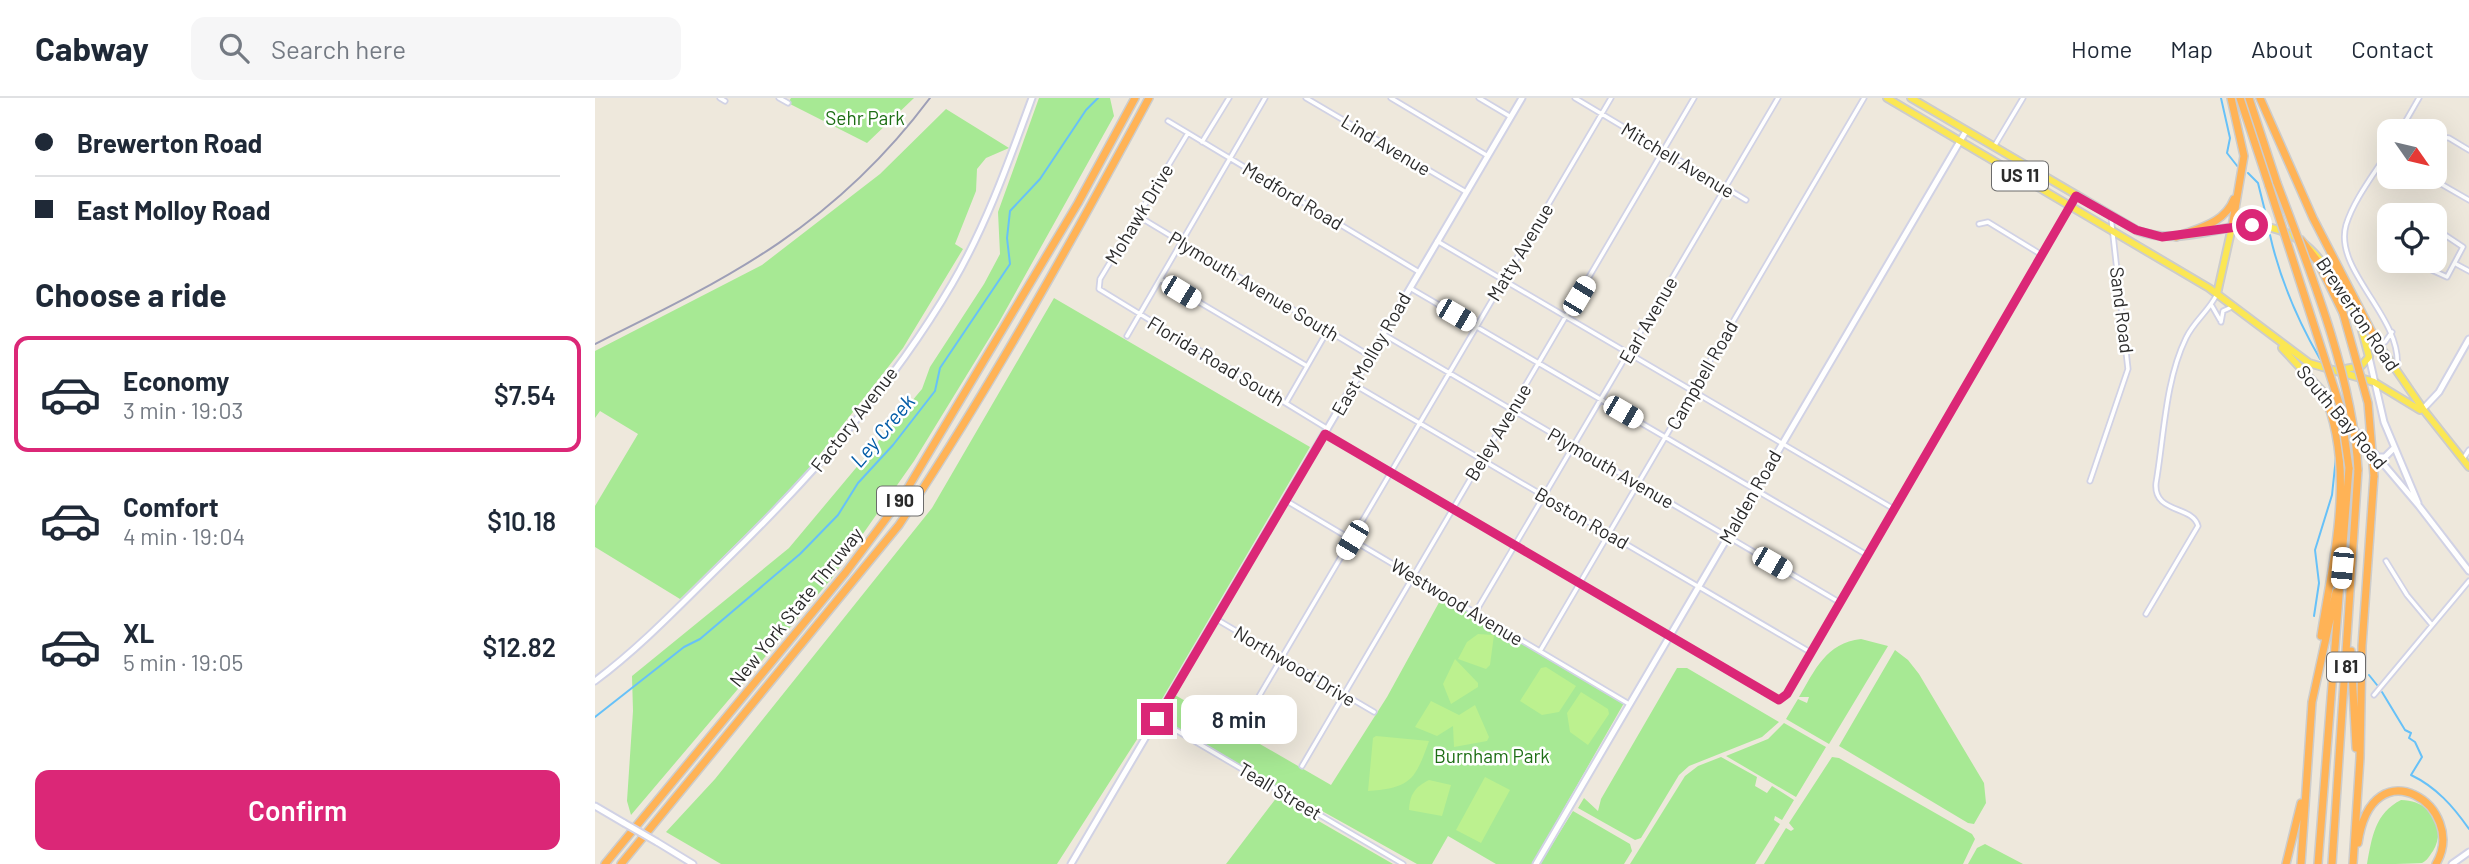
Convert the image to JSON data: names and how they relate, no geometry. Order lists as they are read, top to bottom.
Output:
{
  "streets": {
    "highway": ["I 90", "New York State Thruway", "I 81"],
    "main road": ["US 11", "Brewerton Road", "South Bay Road"],
    "street": [
      "Lind Avenue",
      "Mitchell Avenue",
      "Medford Road",
      "Mohawk Drive",
      "Matty Avenue",
      "Plymouth Avenue South",
      "Sand Road",
      "Earl Avenue",
      "East Molloy Road",
      "Florida Road South",
      "Campbell Road",
      "Factory Avenue",
      "Beley Avenue",
      "Plymouth Avenue",
      "Malden Road",
      "Boston Road",
      "Westwood Avenue",
      "Northwood Drive",
      "Teall Street"
    ]
  },
  "crossings": [
    ["Lind Avenue", "East Molloy Road"],
    ["Mitchell Avenue", "Matty Avenue"],
    ["Mitchell Avenue", "Earl Avenue"],
    ["Mitchell Avenue", "Beley Avenue"],
    ["Medford Road", "Mohawk Drive"],
    ["Medford Road", "East Molloy Road"],
    ["Mohawk Drive", "Plymouth Avenue South"],
    ["Mohawk Drive", "Florida Road South"],
    ["Matty Avenue", "Florida Road South"],
    ["Matty Avenue", "Plymouth Avenue"],
    ["Matty Avenue", "Boston Road"],
    ["Matty Avenue", "Westwood Avenue"],
    ["Matty Avenue", "Northwood Drive"],
    ["Plymouth Avenue South", "East Molloy Road"],
    ["Sand Road", "Brewerton Road"],
    ["Brewerton Road", "South Bay Road"],
    ["Brewerton Road", "Malden Road"],
    ["Earl Avenue", "Florida Road South"],
    ["Earl Avenue", "Plymouth Avenue"],
    ["Earl Avenue", "Boston Road"],
    ["Earl Avenue", "Westwood Avenue"],
    ["East Molloy Road", "Florida Road South"],
    ["East Molloy Road", "Plymouth Avenue"],
    ["East Molloy Road", "Boston Road"],
    ["East Molloy Road", "Westwood Avenue"],
    ["East Molloy Road", "Northwood Drive"],
    ["East Molloy Road", "Teall Street"],
    ["Florida Road South", "Campbell Road"],
    ["Florida Road South", "Beley Avenue"],
    ["Florida Road South", "Malden Road"],
    ["Florida Road South", "Boston Road"],
    ["Campbell Road", "Plymouth Avenue"],
    ["Campbell Road", "Boston Road"],
    ["Campbell Road", "Westwood Avenue"],
    ["Beley Avenue", "Plymouth Avenue"],
    ["Beley Avenue", "Boston Road"],
    ["Beley Avenue", "Westwood Avenue"],
    ["Beley Avenue", "Northwood Drive"],
    ["Plymouth Avenue", "Malden Road"],
    ["Malden Road", "Boston Road"],
    ["Malden Road", "Westwood Avenue"]
  ],
  "water": ["Ley Creek"],
  "parks": ["Sehr Park", "Burnham Park"],
  "north": "bottom right",
  "page": {
    "header": "Cabway",
    "search": "Search here",
    "nav": [
      "Home",
      "Map",
      "About",
      "Contact"
    ],
    "banner": ["Brewerton Road", "East Molloy Road"],
    "heading": "Choose a ride",
    "list": [
      {
        "name": "Economy",
        "note": "3 min · 19:03",
        "value": "$7.54"
      },
      {
        "name": "Comfort",
        "note": "4 min · 19:04",
        "value": "$10.18"
      },
      {
        "name": "XL",
        "note": "5 min · 19:05",
        "value": "$12.82"
      }
    ],
    "bubble": "8 min",
    "buttons": "Confirm"
  }
}
